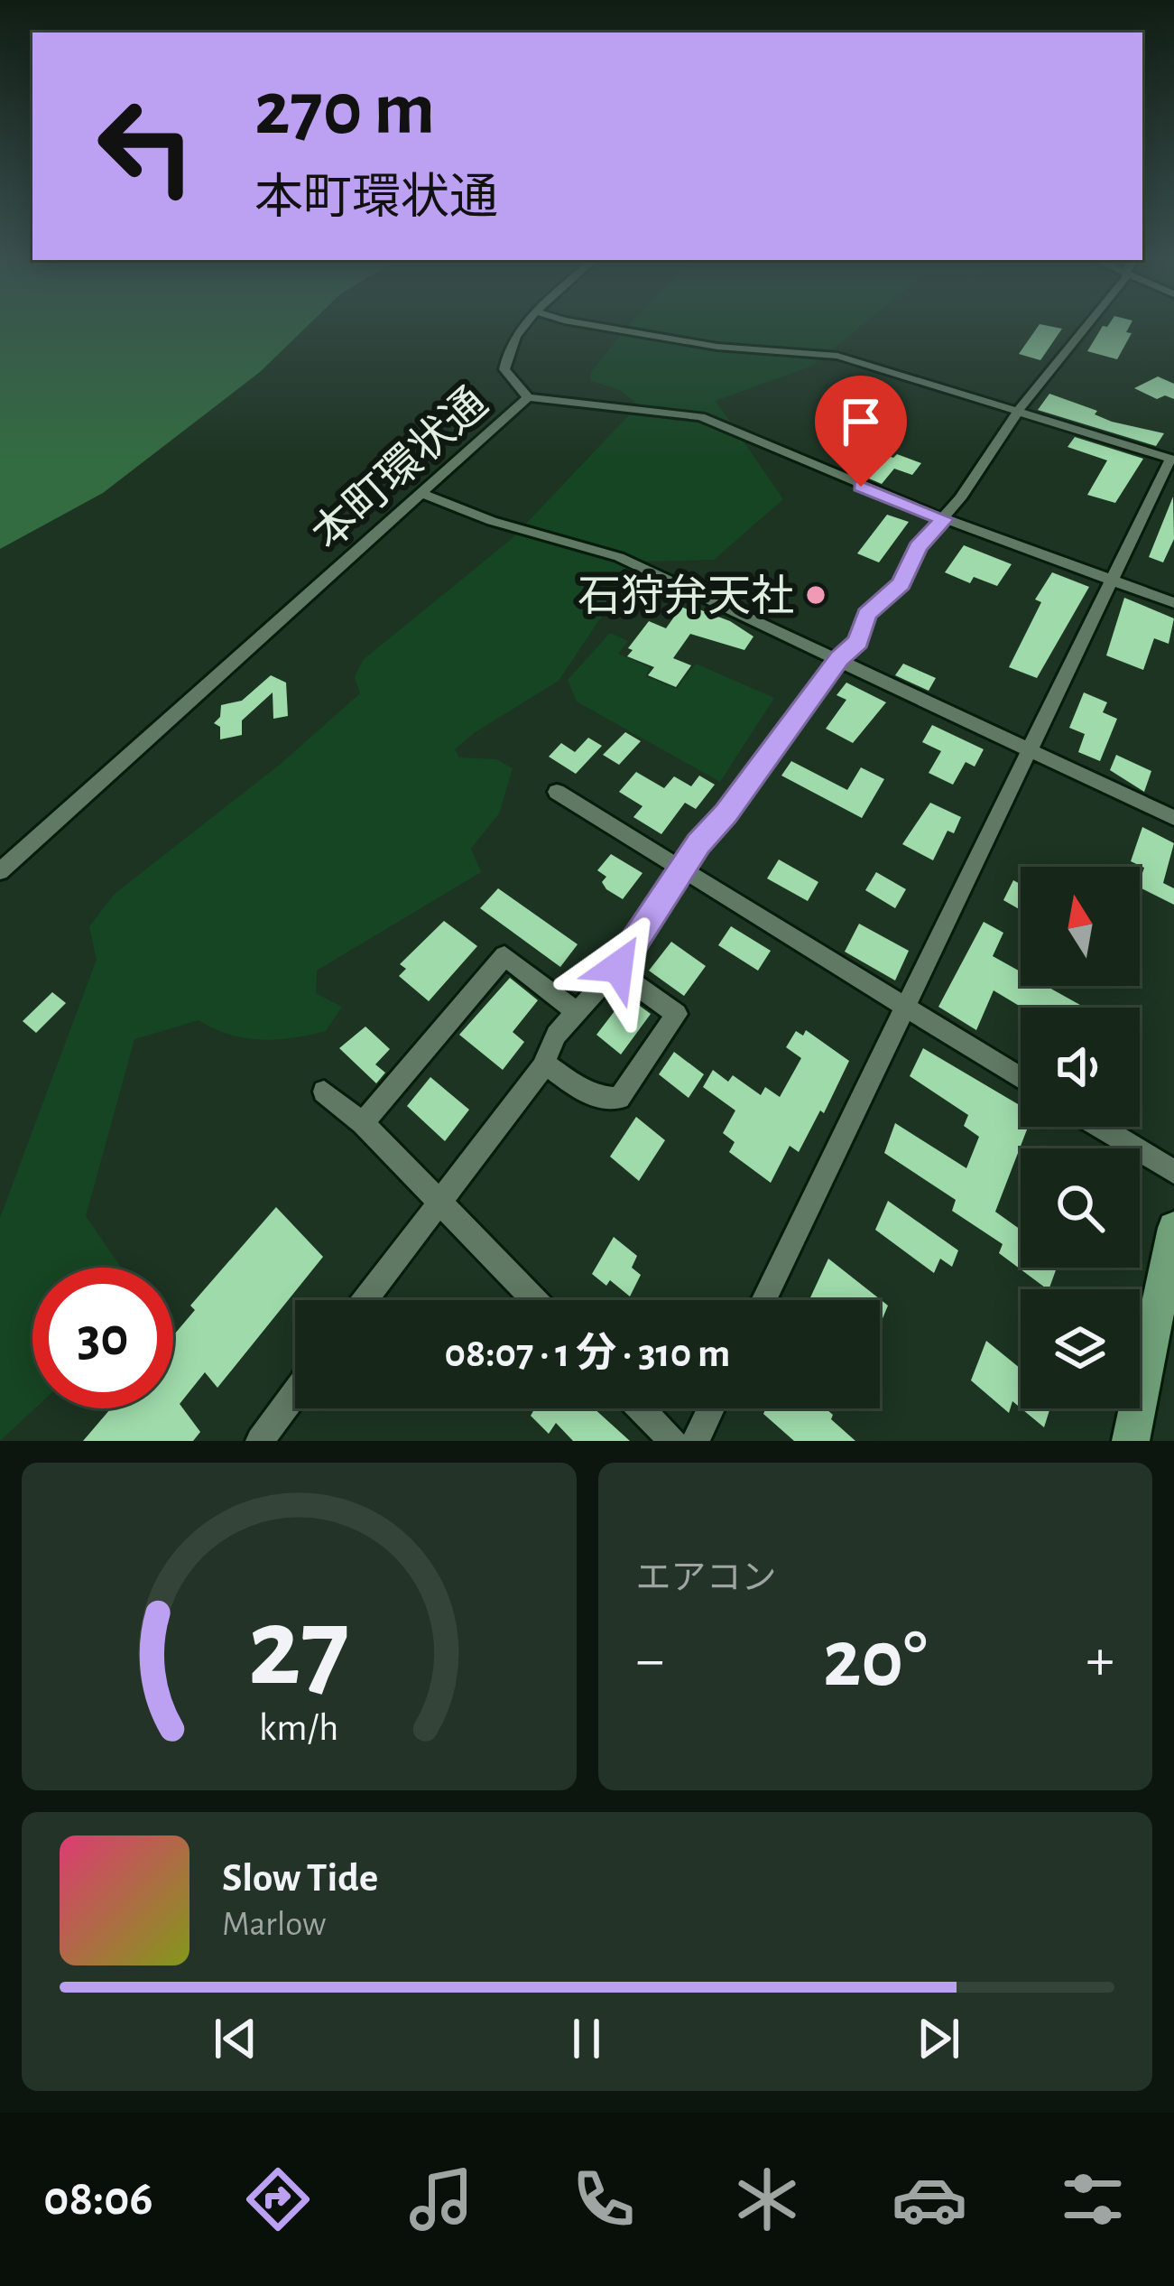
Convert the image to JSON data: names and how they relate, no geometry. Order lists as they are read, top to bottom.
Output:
{
  "streets": {
    "street": ["本町環状通"]
  },
  "places": ["石狩弁天社"],
  "north": "top",
  "page": {
    "turn": ["270 m", "本町環状通"],
    "limit": "30",
    "trip": "08:07 · 1 分 · 310 m",
    "tile": "エアコン",
    "heat": ["−", "20°", "+"],
    "song": ["Slow Tide", "Marlow"],
    "tabs": "08:06",
    "gauge": ["27", "km/h"]
  }
}
